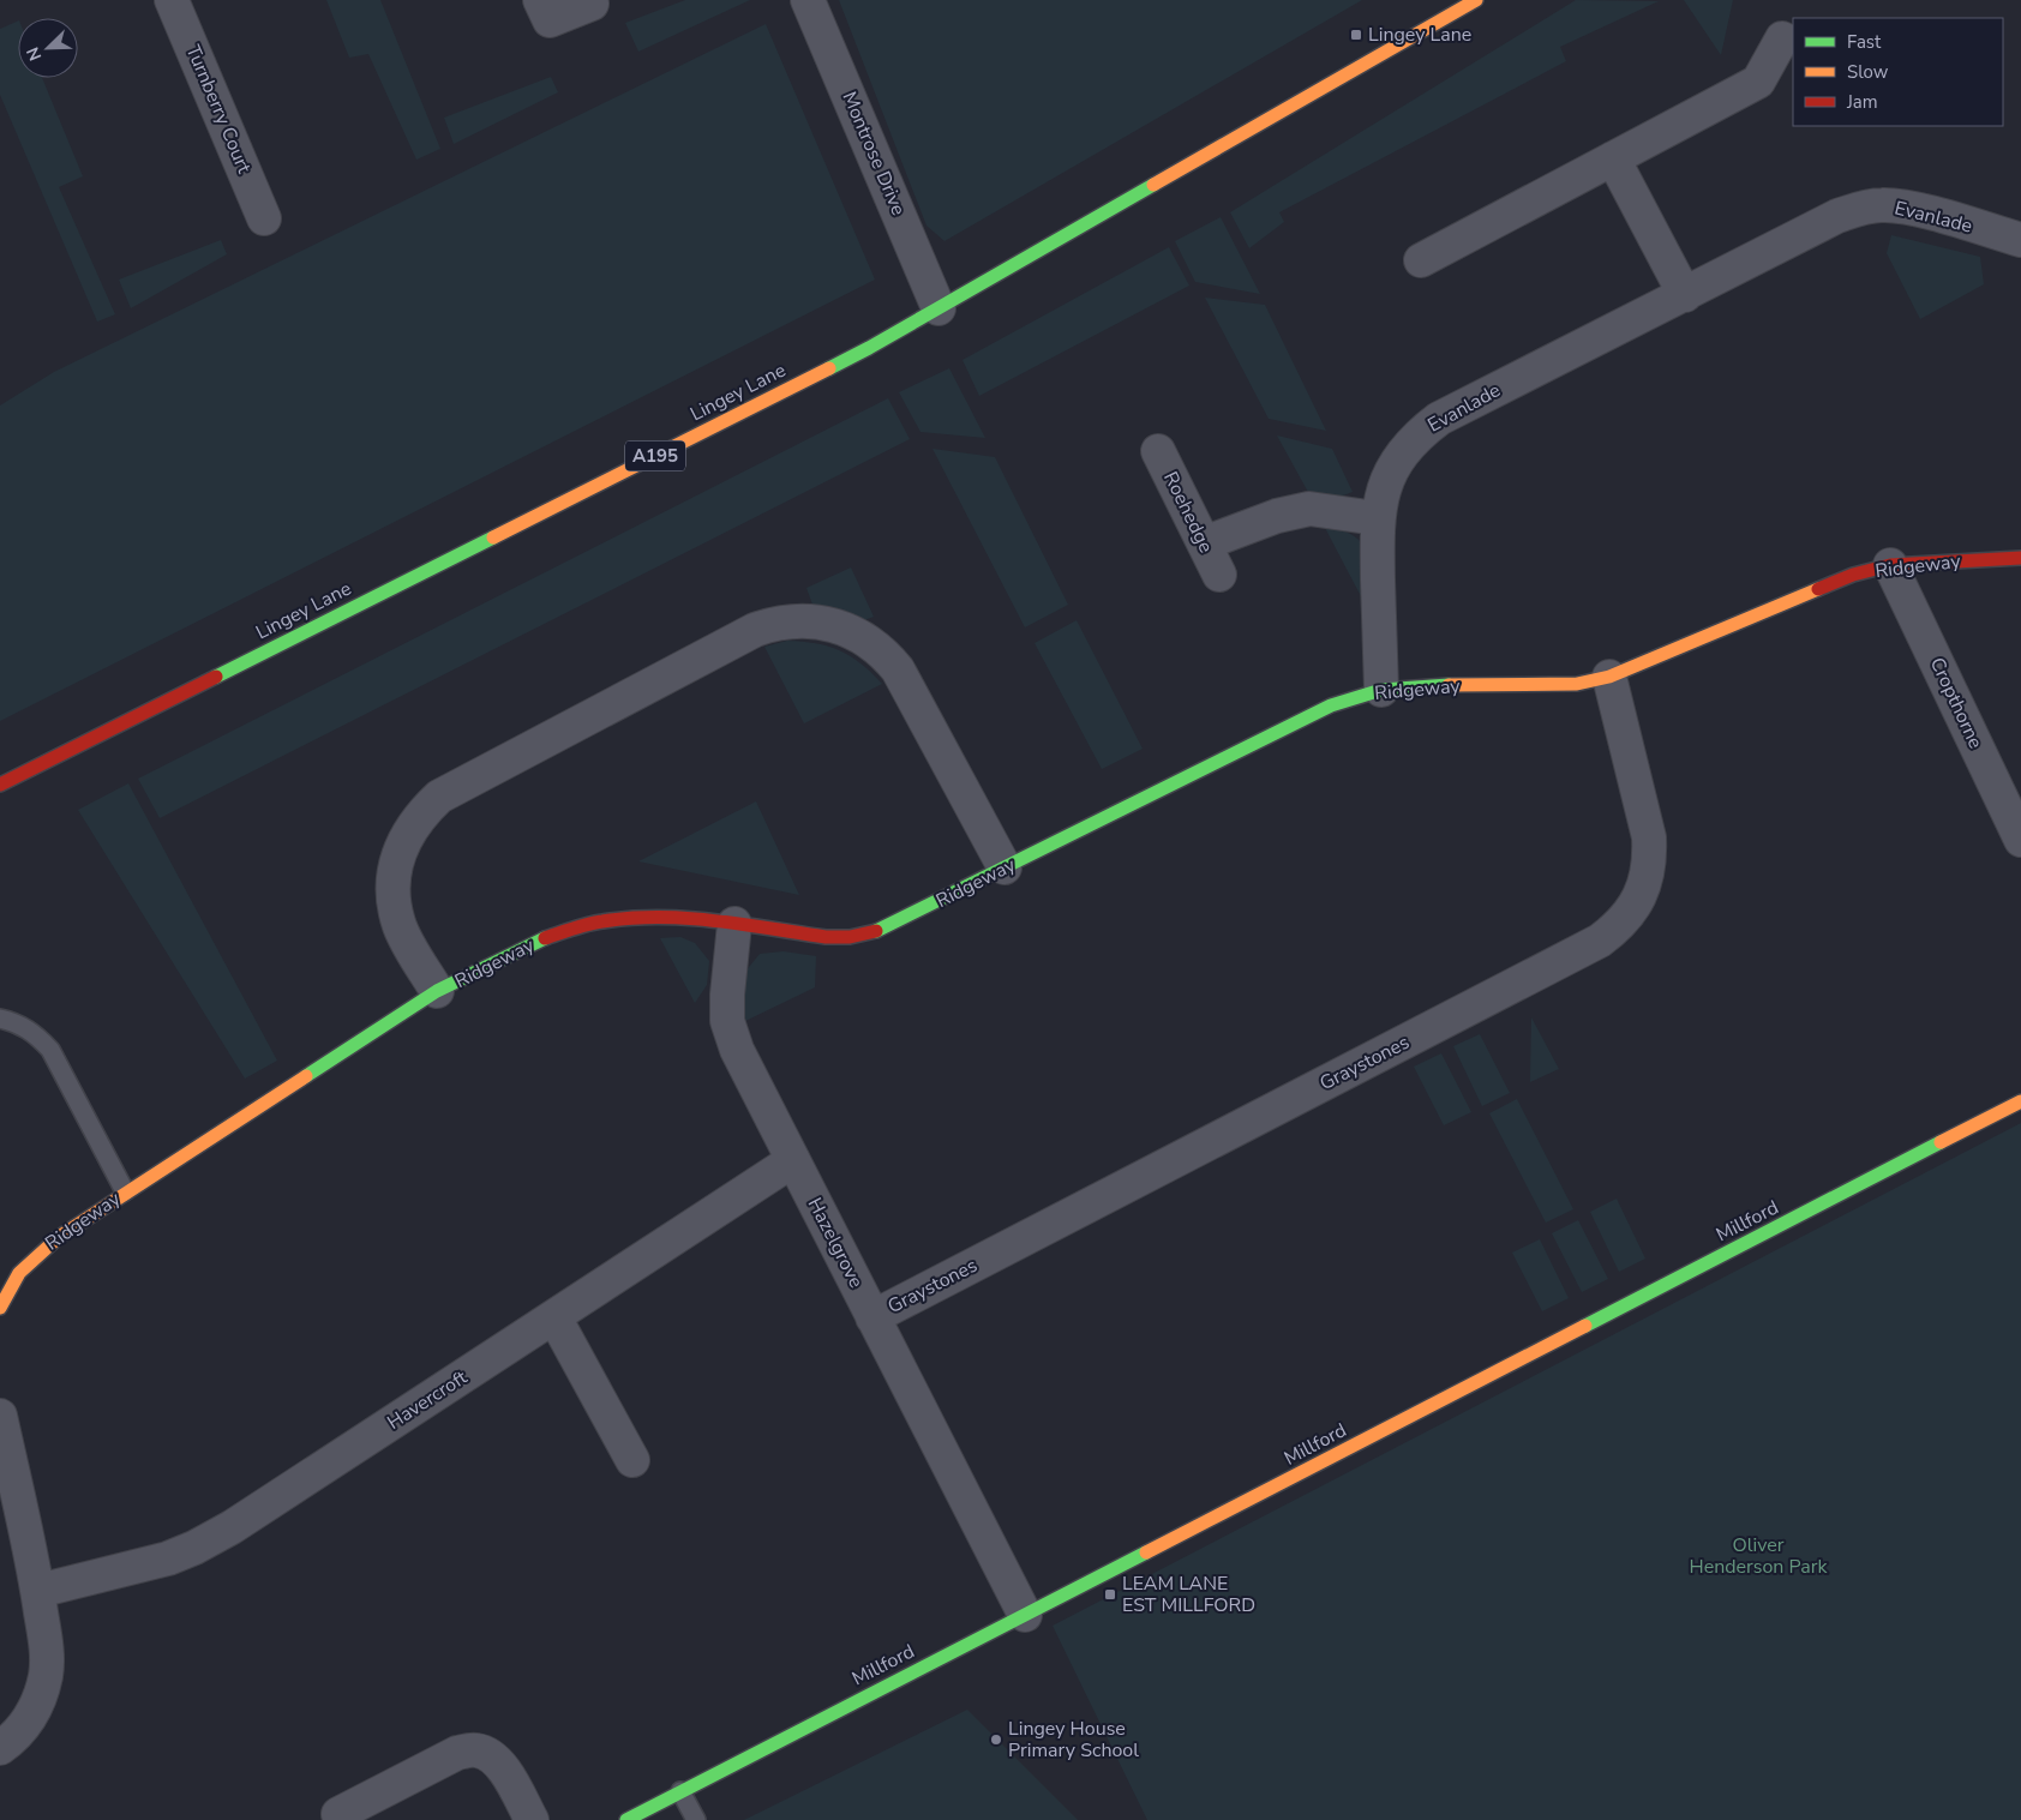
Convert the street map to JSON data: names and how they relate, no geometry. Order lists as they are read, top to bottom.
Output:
{
  "streets": {
    "street": [
      "Turnberry Court",
      "Montrose Drive",
      "Evanlade",
      "Lingey Lane",
      "A195",
      "Roehedge",
      "Ridgeway",
      "Cropthorne",
      "Graystones",
      "Millford",
      "Hazelgrove",
      "Havercroft"
    ]
  },
  "crossings": [
    ["Montrose Drive", "Lingey Lane"],
    ["Evanlade", "Ridgeway"],
    ["Ridgeway", "Cropthorne"],
    ["Ridgeway", "Graystones"],
    ["Ridgeway", "Hazelgrove"],
    ["Graystones", "Hazelgrove"],
    ["Millford", "Hazelgrove"],
    ["Hazelgrove", "Havercroft"]
  ],
  "parks": ["Oliver Henderson Park"],
  "places": {
    "transit": ["Lingey Lane", "LEAM LANE EST MILLFORD"],
    "other": ["Lingey House Primary School"]
  },
  "legend": ["Fast", "Slow", "Jam"],
  "north": "bottom left"
}
